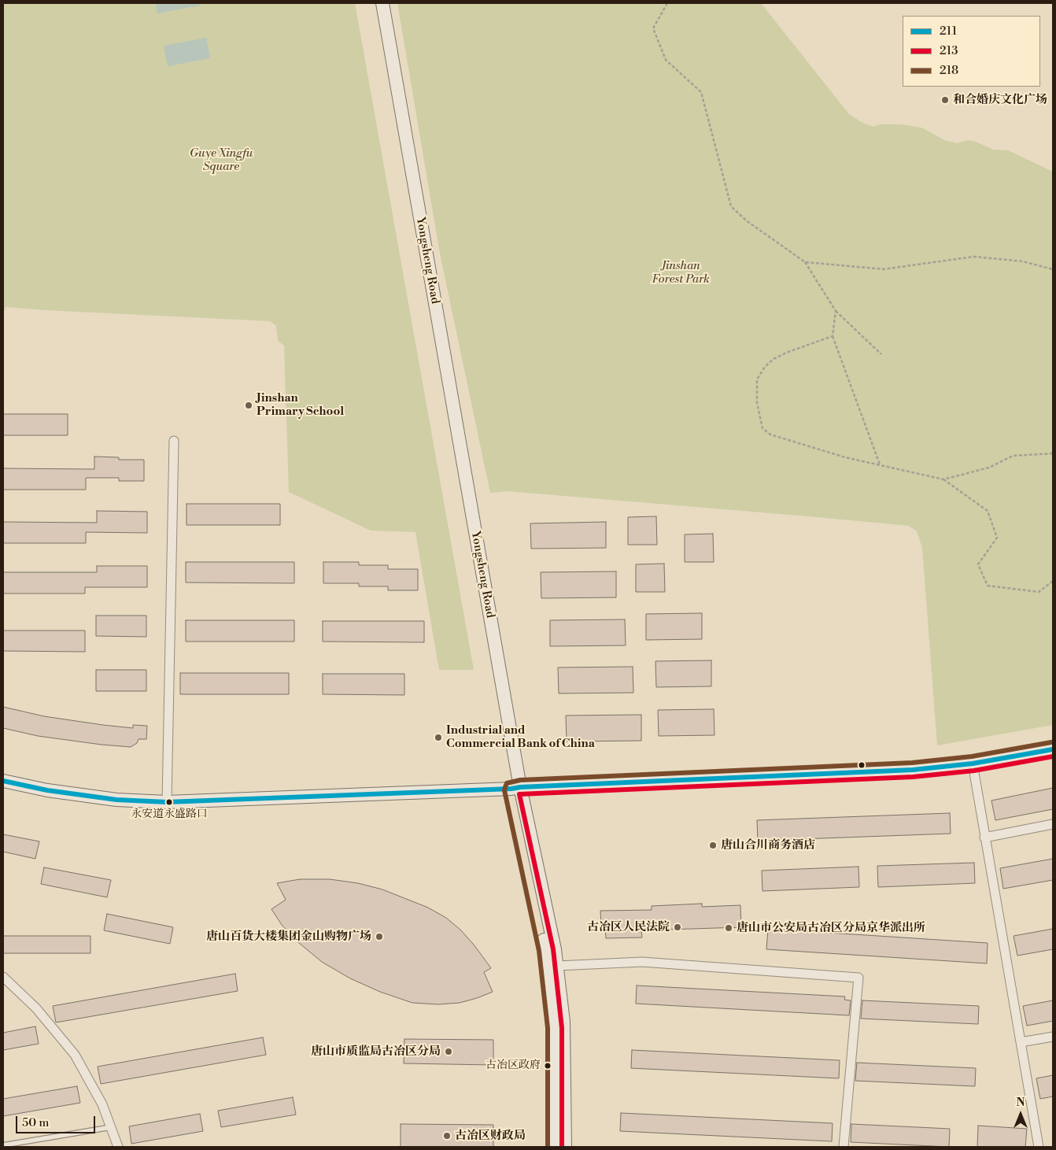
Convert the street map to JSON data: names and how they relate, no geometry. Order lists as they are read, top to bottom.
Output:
{
  "streets": {
    "main road": ["Yongsheng Road"]
  },
  "parks": ["Guye Xingfu Square", "Jinshan Forest Park"],
  "places": [
    "和合婚庆文化广场",
    "Jinshan Primary School",
    "Industrial and Commercial Bank of China",
    "永安道永盛路口",
    "唐山合川商务酒店",
    "古冶区人民法院",
    "唐山市公安局古冶区分局京华派出所",
    "唐山百货大楼集团金山购物广场",
    "唐山市质监局古冶区分局",
    "古冶区政府",
    "古冶区财政局"
  ],
  "lines": ["transit line 218", "transit line 211", "transit line 213"],
  "legend": ["211", "213", "218"],
  "scale_bar": "50 m",
  "north": "top"
}
